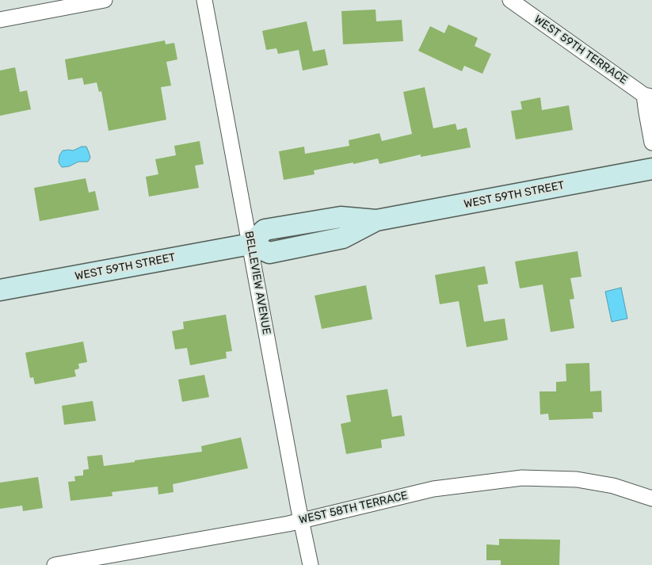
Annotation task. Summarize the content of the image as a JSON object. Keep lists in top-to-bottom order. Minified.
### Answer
{"streets":{"street":["WEST 59TH TERRACE","WEST 59TH STREET","BELLEVIEW AVENUE","WEST 58TH TERRACE"]},"crossings":[["WEST 59TH STREET","BELLEVIEW AVENUE"],["BELLEVIEW AVENUE","WEST 58TH TERRACE"]]}
